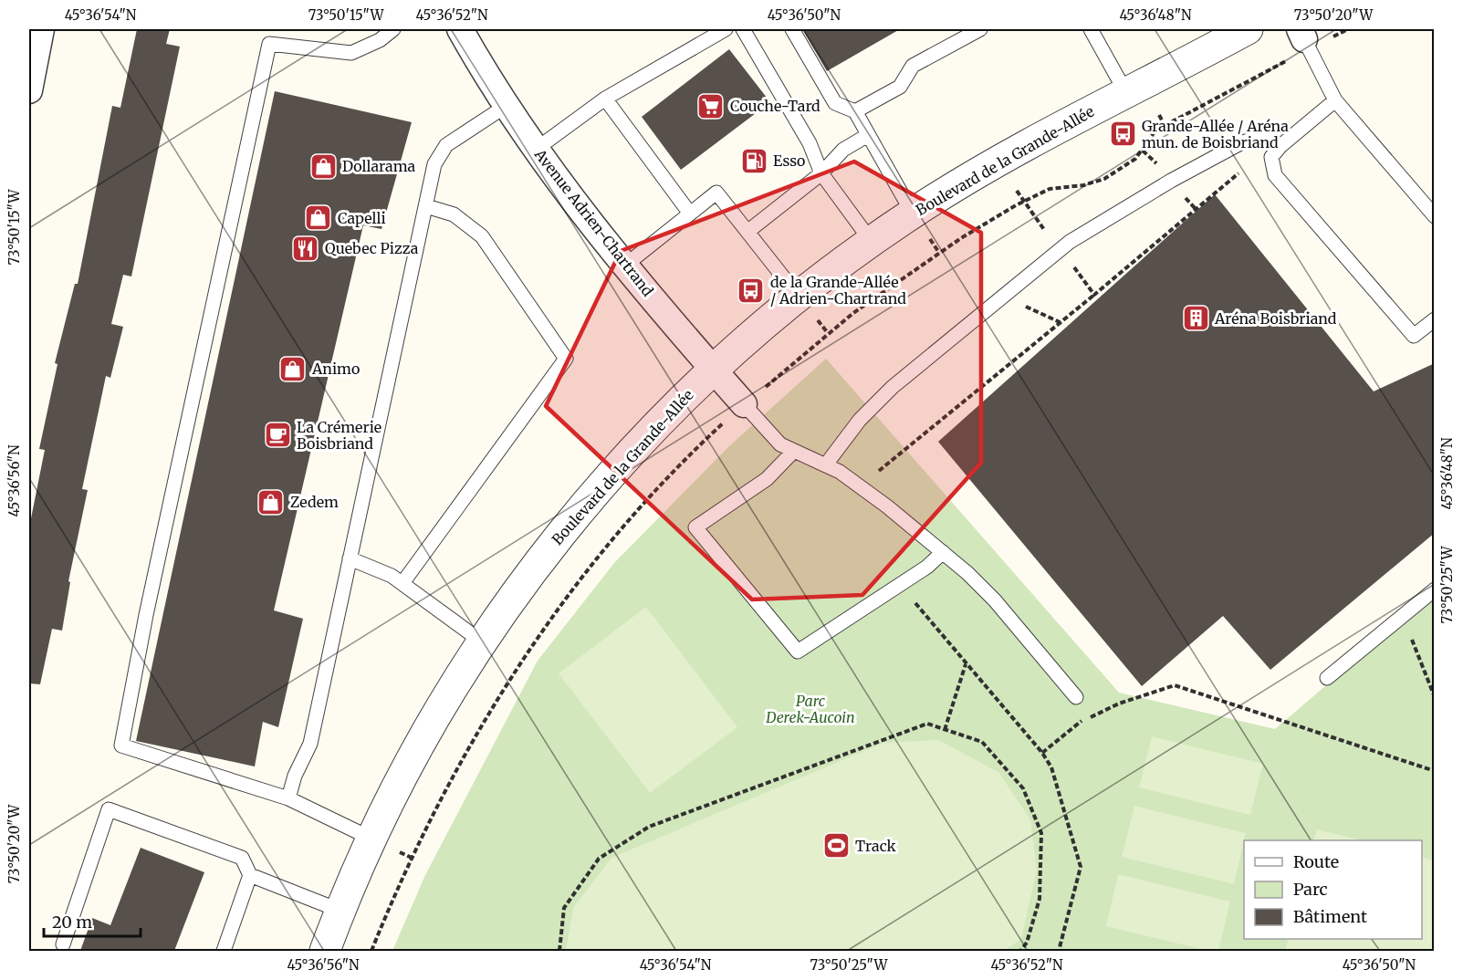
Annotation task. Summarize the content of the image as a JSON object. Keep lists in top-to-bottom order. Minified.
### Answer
{"streets":{"street":["Boulevard de la Grande-Allée","Avenue Adrien-Chartrand"]},"crossings":[["Boulevard de la Grande-Allée","Avenue Adrien-Chartrand"]],"parks":["Parc Derek-Aucoin"],"places":{"supermarket":["Couche-Tard"],"bus stop":["Grande-Allée / Aréna mun. de Boisbriand","de la Grande-Allée / Adrien-Chartrand"],"fuel station":["Esso"],"shop":["Dollarama","Capelli","Animo","Zedem"],"restaurant":["Quebec Pizza"],"building":["Aréna Boisbriand"],"cafe":["La Crémerie Boisbriand"],"sports":["Track"]},"legend":["Route","Parc","Bâtiment"],"scale_bar":"20 m","coordinates":["45°36'54\"N","73°50'15\"W","45°36'52\"N","45°36'50\"N","45°36'48\"N","73°50'20\"W","45°36'56\"N","73°50'25\"W"]}
